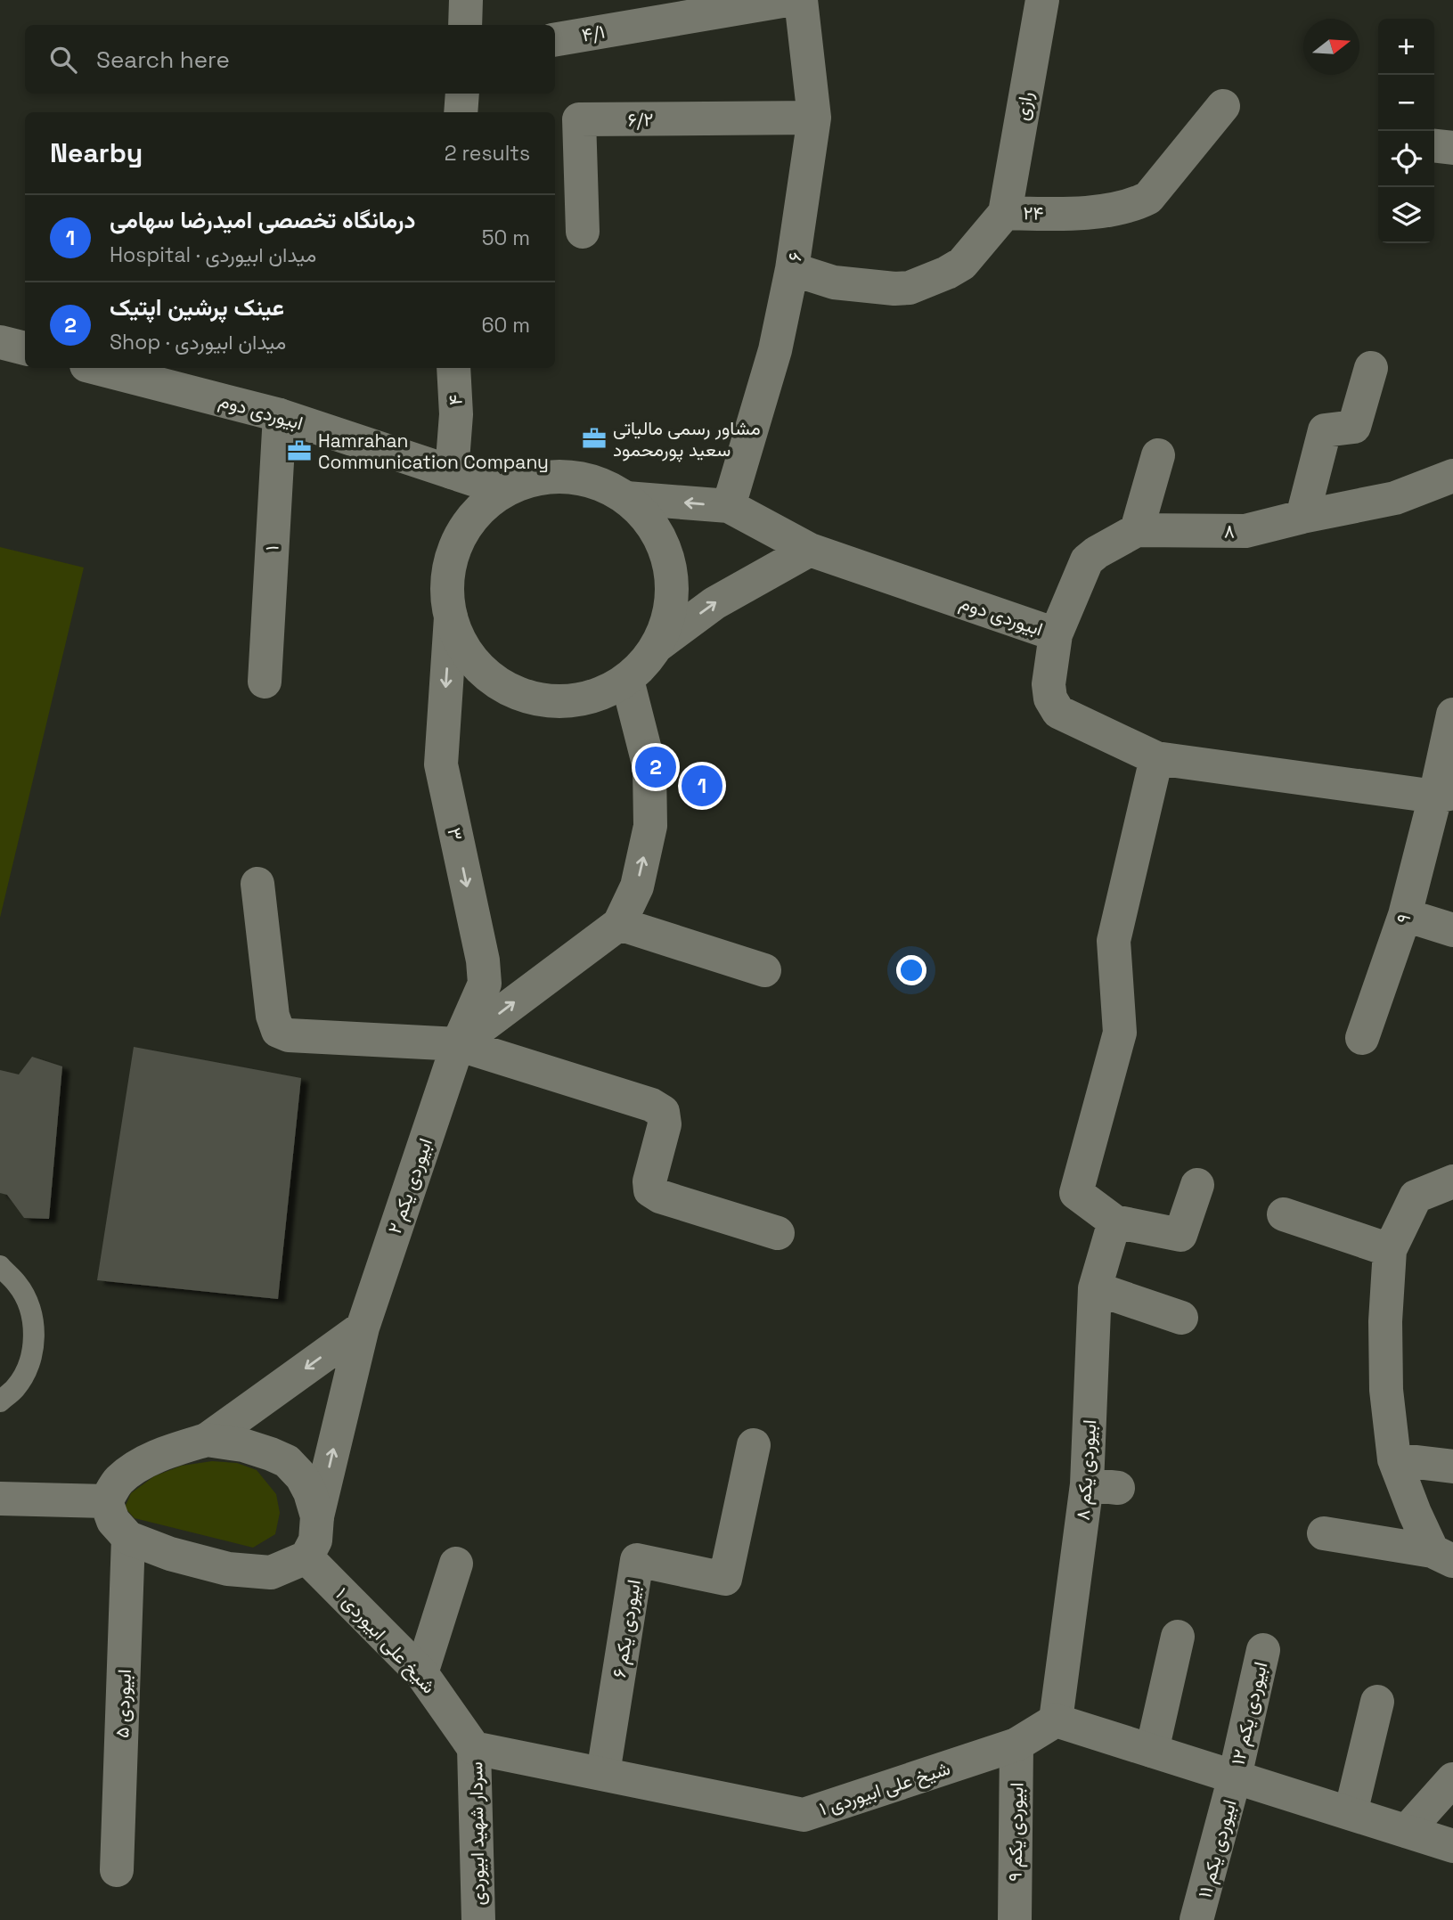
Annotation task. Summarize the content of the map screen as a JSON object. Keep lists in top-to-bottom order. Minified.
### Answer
{"streets":{"street":["۴/۱","رازی","۶/۲","۲۴","۶","۴","ابیوردی دوم","۸","۱","۳","۹","۲ ابیوردی یکم","۸ ابیوردی یکم","۶ ابیوردی یکم","شیخ علی ابیوردی ۱","۵ ابیوردی","۱۲ ابیوردی یکم","۹ ابیوردی یکم","سردار شهید ابیوردی","۱۱ ابیوردی یکم"]},"crossings":[["رازی","۲۴"],["۶/۲","۶"],["۲۴","۶"],["۶","ابیوردی دوم"],["۴","ابیوردی دوم"],["ابیوردی دوم","۱"],["ابیوردی دوم","۹"],["۳","۲ ابیوردی یکم"],["۲ ابیوردی یکم","شیخ علی ابیوردی ۱"],["۲ ابیوردی یکم","۵ ابیوردی"],["۸ ابیوردی یکم","شیخ علی ابیوردی ۱"],["۶ ابیوردی یکم","شیخ علی ابیوردی ۱"],["شیخ علی ابیوردی ۱","۵ ابیوردی"],["شیخ علی ابیوردی ۱","۹ ابیوردی یکم"],["شیخ علی ابیوردی ۱","سردار شهید ابیوردی"],["۱۲ ابیوردی یکم","۱۱ ابیوردی یکم"]],"one_way":["۲ ابیوردی یکم"],"places":{"office":["مشاور رسمی مالیاتی سعید پورمحمود","Hamrahan Communication Company"]},"north":"right","page":{"map_buttons":["+","−"],"search":"Search here","heading":["Nearby","2 results"],"list":[{"mark":"1","name":"درمانگاه تخصصی امیدرضا سهامی","note":"Hospital · میدان ابیوردی","value":"50 m"},{"mark":"2","name":"عینک پرشین اپتیک","note":"Shop · میدان ابیوردی","value":"60 m"}],"pins":["2","1"]}}
